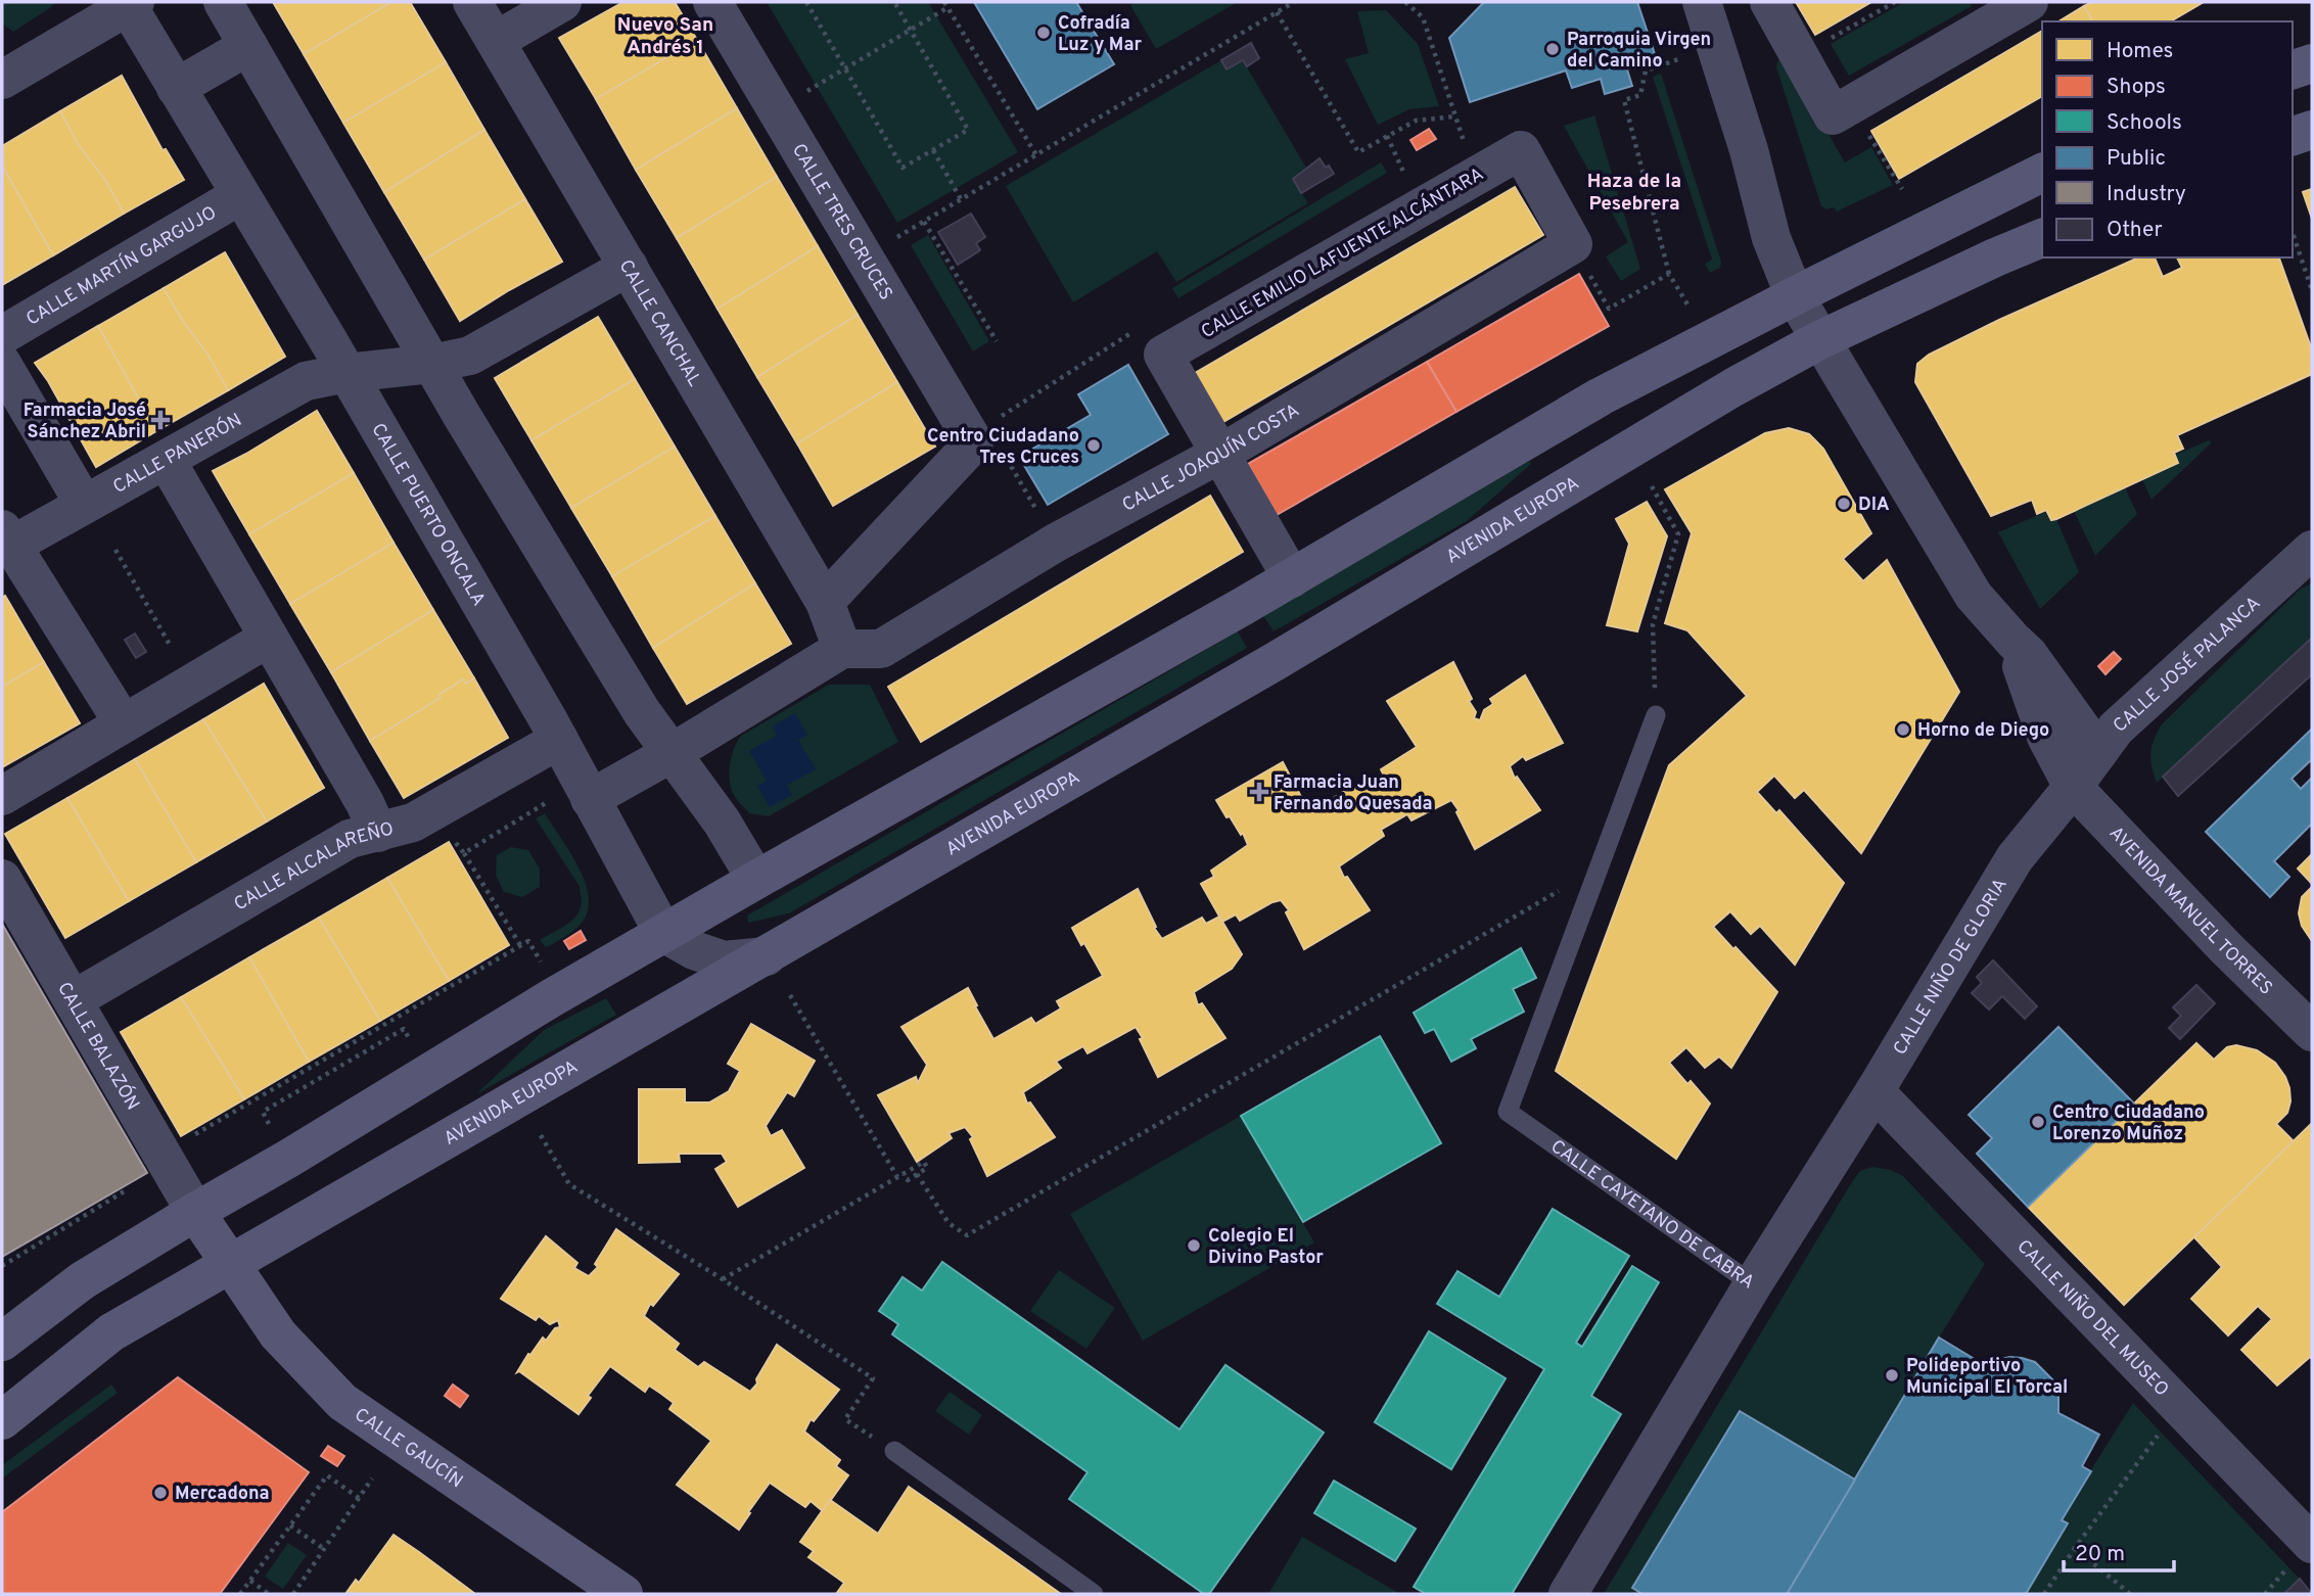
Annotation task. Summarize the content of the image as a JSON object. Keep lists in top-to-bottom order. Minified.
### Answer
{"streets":{"main road":["AVENIDA EUROPA","CALLE GAUCÍN"],"street":["CALLE TRES CRUCES","CALLE EMILIO LAFUENTE ALCÁNTARA","CALLE MARTÍN GARGUJO","CALLE CANCHAL","CALLE PANERÓN","CALLE JOAQUÍN COSTA","CALLE PUERTO ONCALA","CALLE JOSÉ PALANCA","CALLE ALCALAREÑO","AVENIDA MANUEL TORRES","CALLE NIÑO DE GLORIA","CALLE BALAZÓN","CALLE CAYETANO DE CABRA","CALLE NIÑO DEL MUSEO"]},"crossings":[["CALLE EMILIO LAFUENTE ALCÁNTARA","CALLE JOAQUÍN COSTA"],["CALLE MARTÍN GARGUJO","CALLE PUERTO ONCALA"],["CALLE CANCHAL","CALLE PANERÓN"],["CALLE CANCHAL","CALLE JOAQUÍN COSTA"],["CALLE PANERÓN","CALLE PUERTO ONCALA"],["CALLE PUERTO ONCALA","CALLE ALCALAREÑO"],["AVENIDA EUROPA","CALLE GAUCÍN"],["CALLE JOSÉ PALANCA","AVENIDA MANUEL TORRES"],["CALLE JOSÉ PALANCA","CALLE NIÑO DE GLORIA"],["CALLE ALCALAREÑO","CALLE BALAZÓN"],["AVENIDA MANUEL TORRES","CALLE NIÑO DE GLORIA"],["CALLE NIÑO DE GLORIA","CALLE CAYETANO DE CABRA"],["CALLE NIÑO DE GLORIA","CALLE NIÑO DEL MUSEO"],["CALLE BALAZÓN","CALLE GAUCÍN"]],"districts":["Nuevo San Andrés 1","Haza de la Pesebrera"],"places":{"other":["Cofradía Luz y Mar","Parroquia Virgen del Camino","Centro Ciudadano Tres Cruces","DIA","Horno de Diego","Centro Ciudadano Lorenzo Muñoz","Colegio El Divino Pastor","Polideportivo Municipal El Torcal","Mercadona"],"health":["Farmacia José Sánchez Abril","Farmacia Juan Fernando Quesada"]},"legend":["Homes","Shops","Schools","Public","Industry","Other"],"scale_bar":"20 m"}
